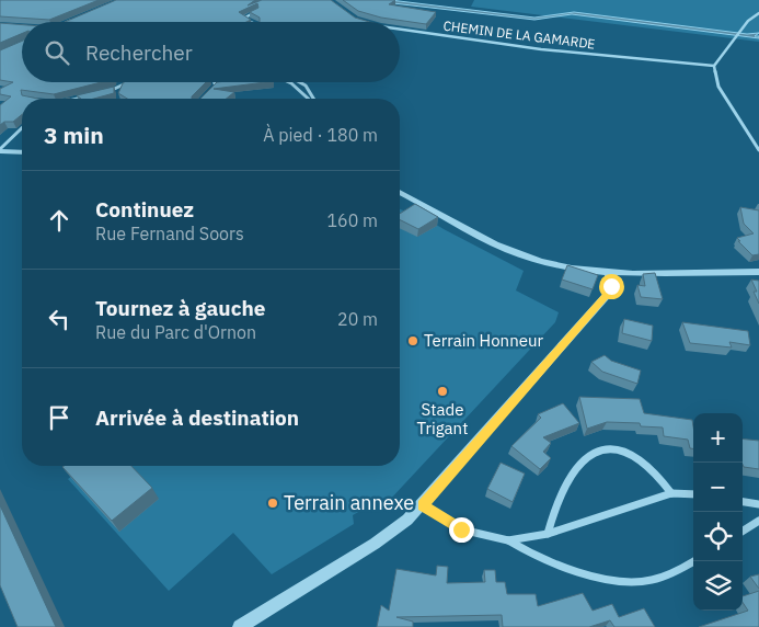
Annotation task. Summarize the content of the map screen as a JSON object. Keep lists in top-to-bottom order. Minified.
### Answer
{"streets":{"street":["CHEMIN DE LA GAMARDE"]},"places":["Terrain Honneur","Stade Trigant","Terrain annexe"],"page":{"search":"Rechercher","heading":["3 min","À pied · 180 m"],"list":[["Continuez","Rue Fernand Soors","160 m"],["Tournez à gauche","Rue du Parc d'Ornon","20 m"],"Arrivée à destination"],"map_buttons":["+","−"]}}
